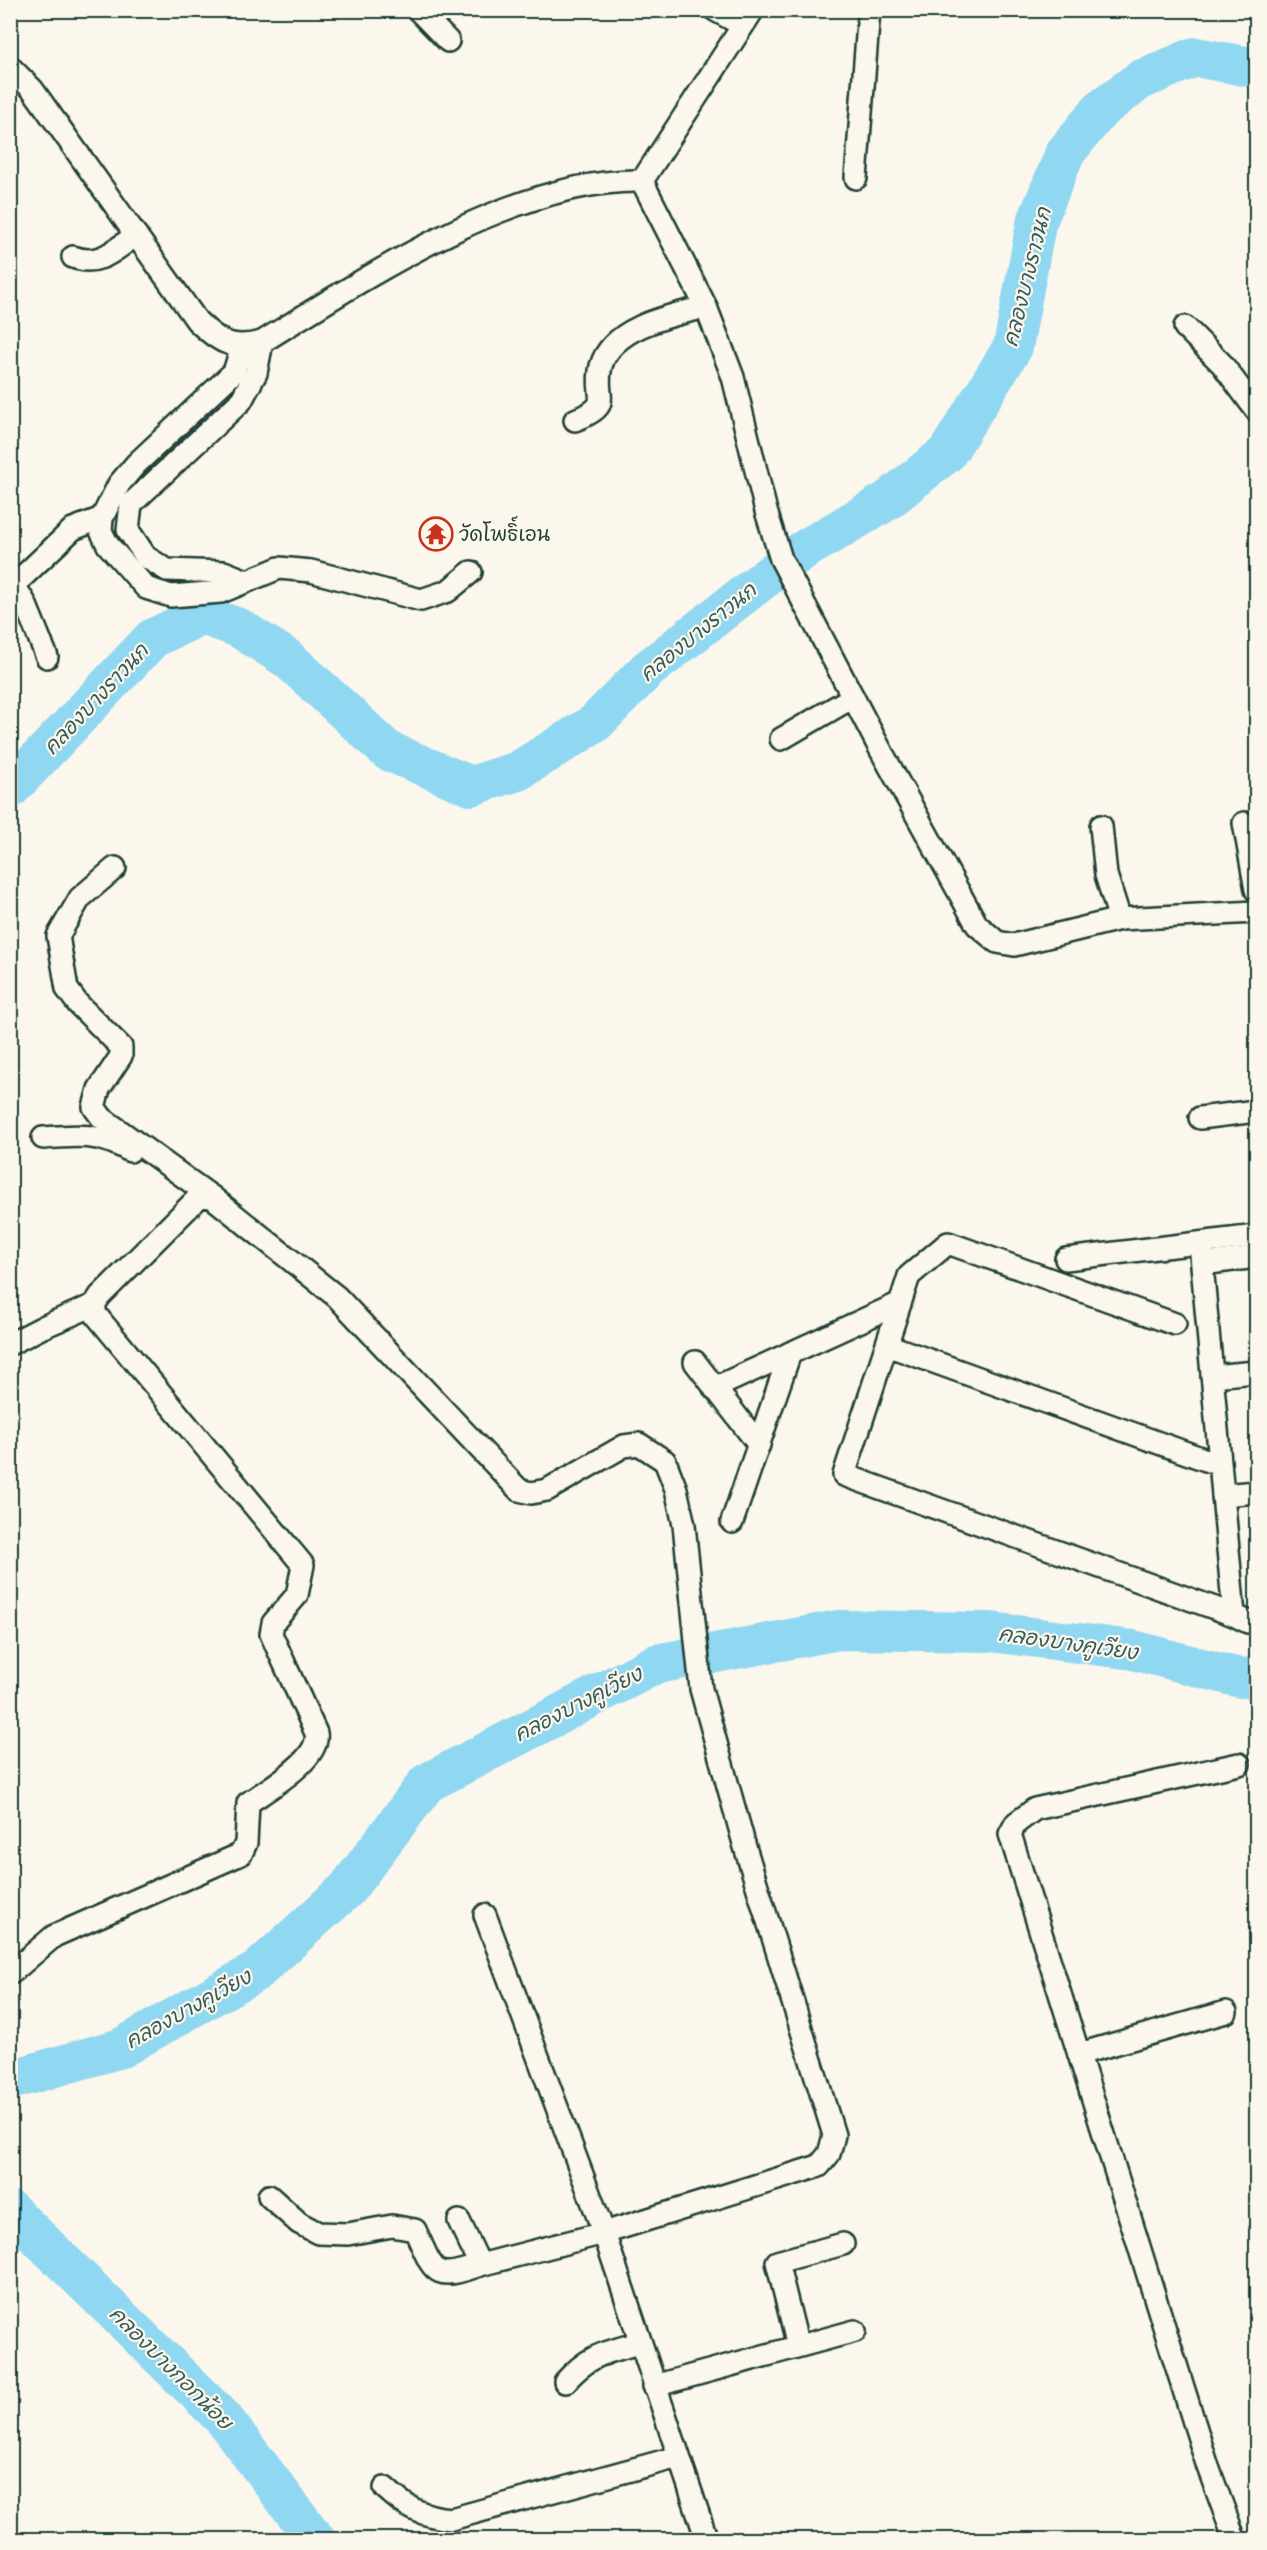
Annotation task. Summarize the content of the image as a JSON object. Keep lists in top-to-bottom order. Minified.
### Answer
{"water":["คลองบางราวนก","คลองบางคูเวียง","คลองบางกอกน้อย"],"places":{"temple":["วัดโพธิ์เอน"]}}
